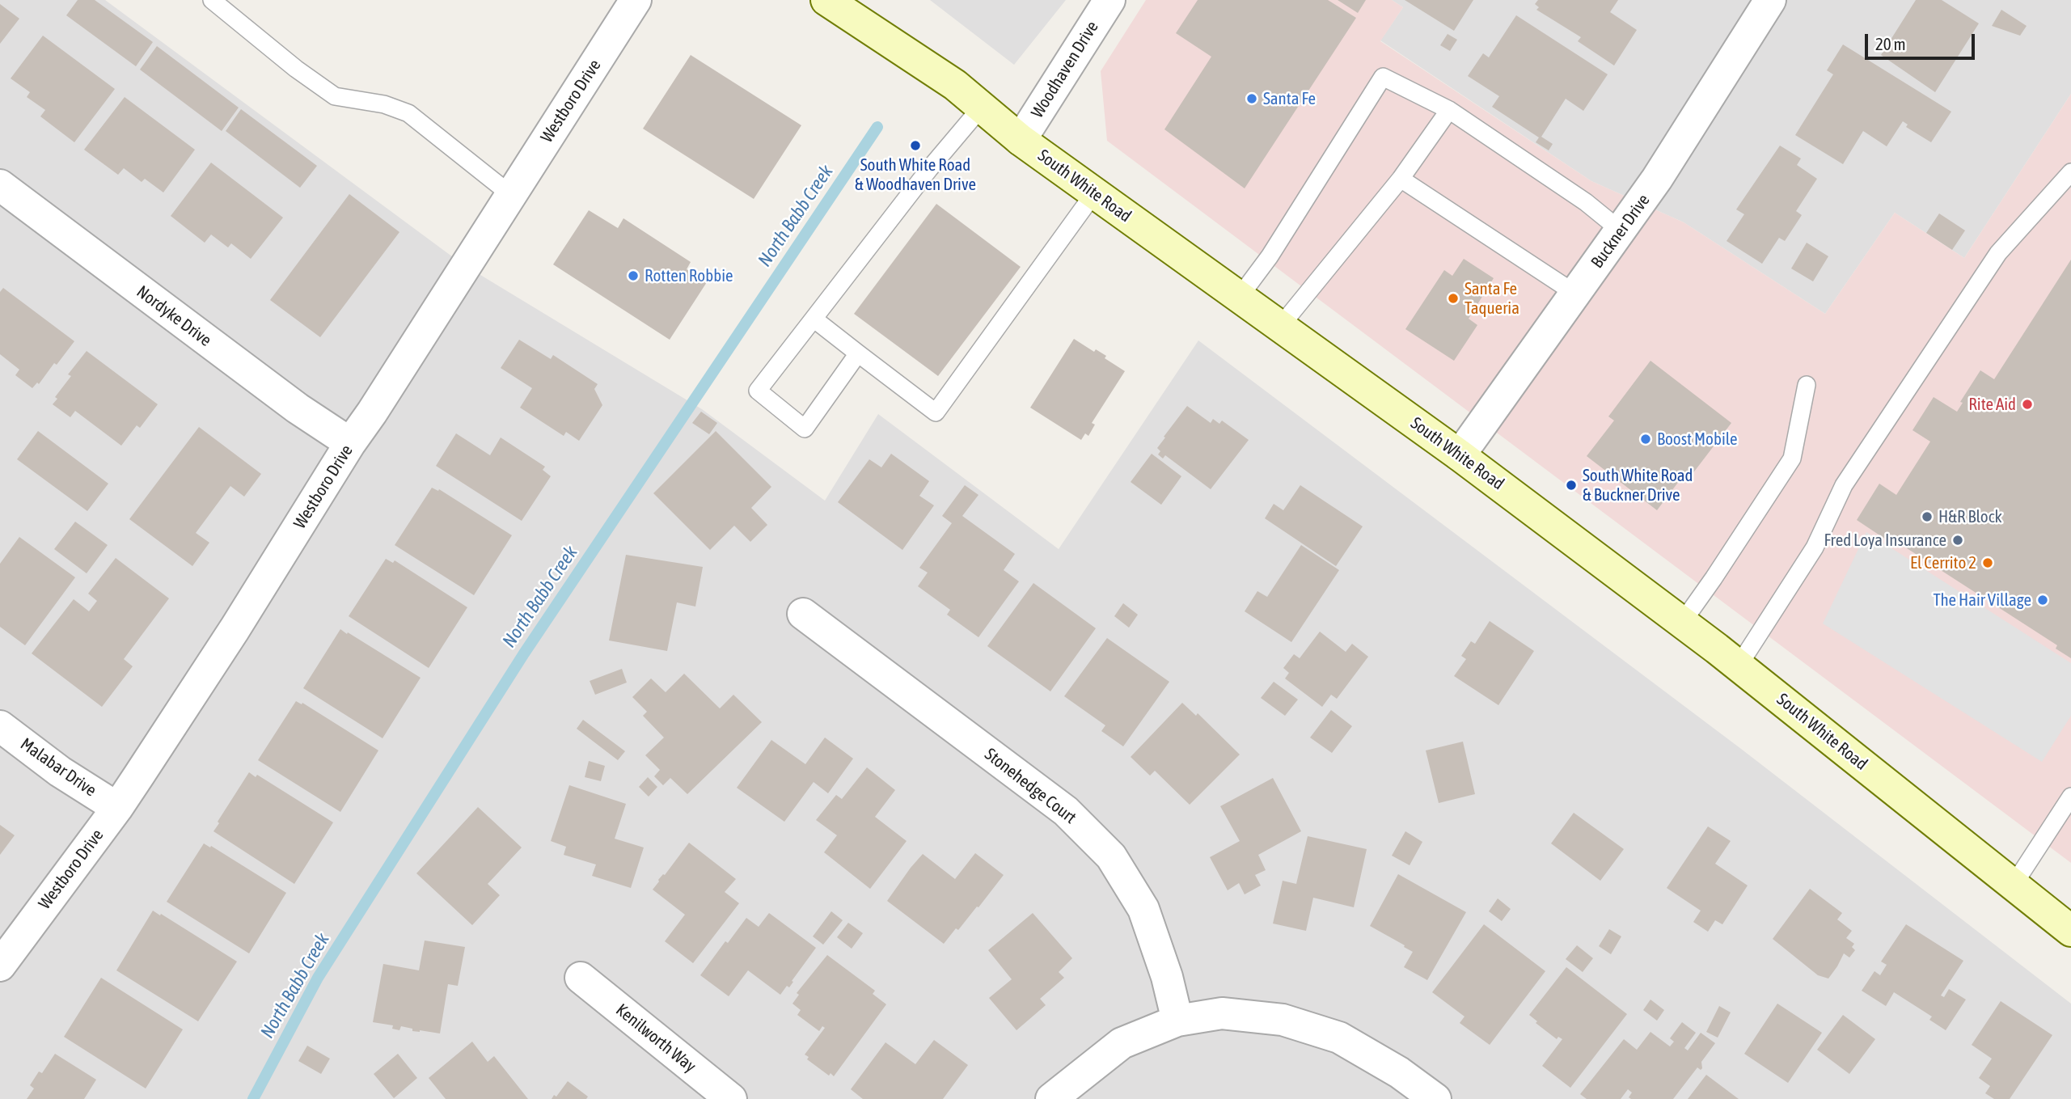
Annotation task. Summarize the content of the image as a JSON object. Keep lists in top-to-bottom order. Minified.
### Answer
{"streets":{"main road":["South White Road"],"street":["Woodhaven Drive","Westboro Drive","Buckner Drive","Nordyke Drive","Malabar Drive","Stonehedge Court","Kenilworth Way"]},"crossings":[["Woodhaven Drive","South White Road"],["Westboro Drive","Nordyke Drive"],["Westboro Drive","Malabar Drive"],["South White Road","Buckner Drive"]],"water":["North Babb Creek"],"places":["Santa Fe","South White Road & Woodhaven Drive","Rotten Robbie","Santa Fe Taqueria","Rite Aid","Boost Mobile","South White Road & Buckner Drive","H&R Block","Fred Loya Insurance","El Cerrito 2","The Hair Village"],"scale_bar":"20 m"}
